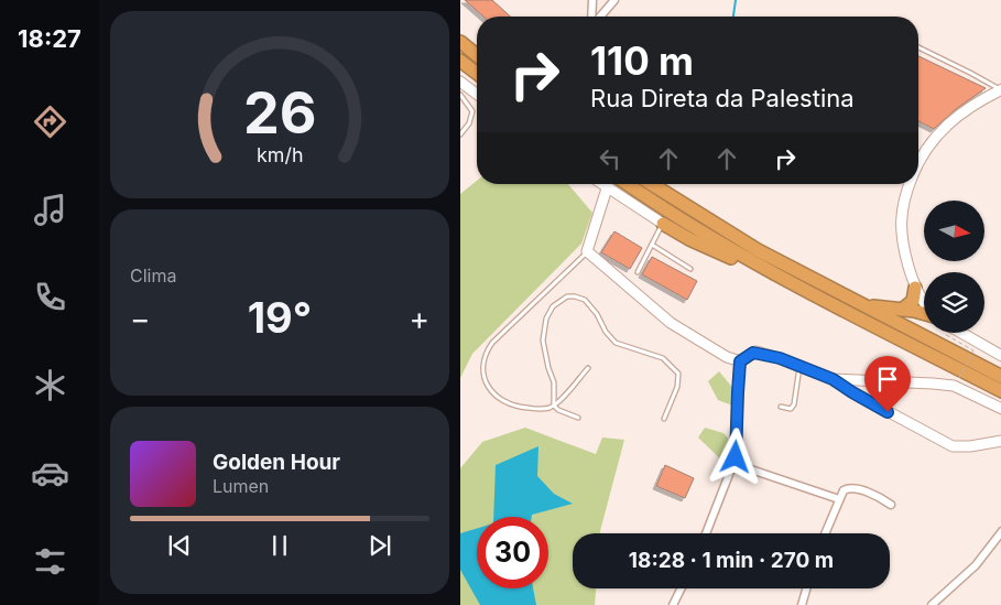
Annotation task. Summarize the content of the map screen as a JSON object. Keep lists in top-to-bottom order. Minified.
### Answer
{"north":"right","page":{"tabs":"18:27","turn":["110 m","Rua Direta da Palestina"],"tile":"Clima","heat":["−","19°","+"],"song":["Golden Hour","Lumen"],"limit":"30","trip":"18:28 · 1 min · 270 m","gauge":["26","km/h"]}}
